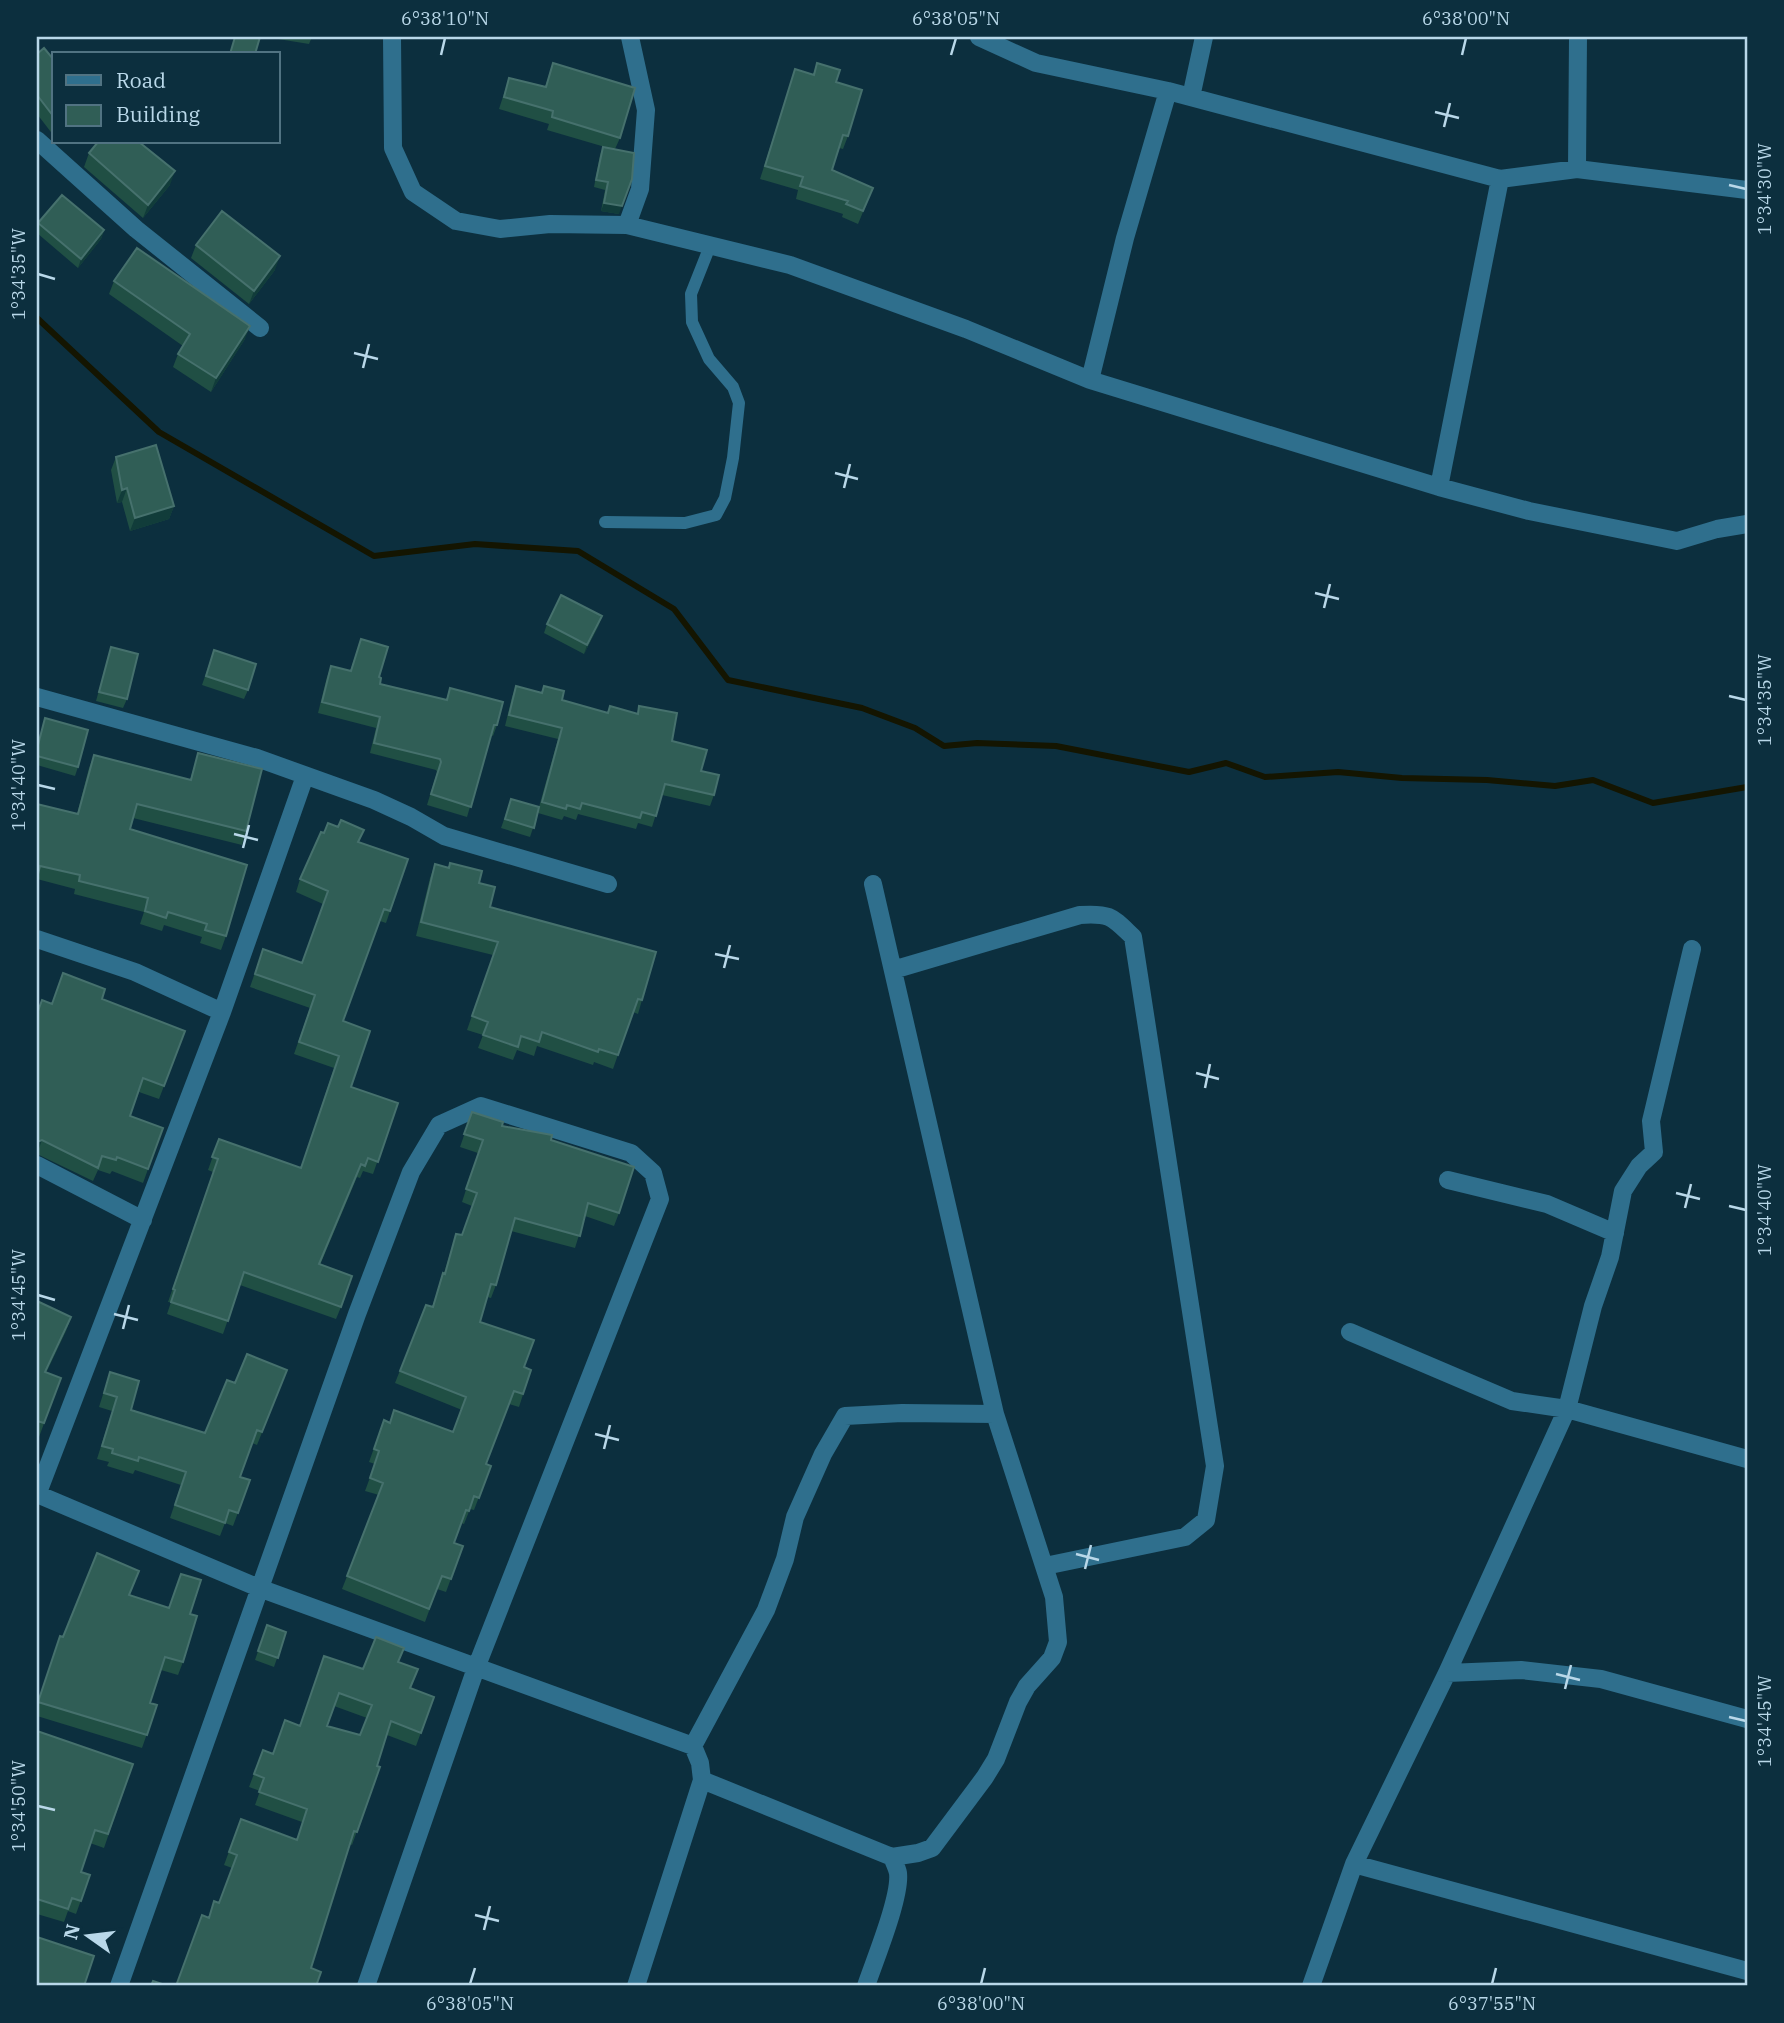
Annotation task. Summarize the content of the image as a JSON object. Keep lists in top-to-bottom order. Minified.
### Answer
{"legend":["Road","Building"],"north":"left","coordinates":["6°38'10\"N","6°38'05\"N","6°38'00\"N","1°34'30\"W","1°34'35\"W","1°34'40\"W","1°34'45\"W","1°34'50\"W","6°37'55\"N"]}
